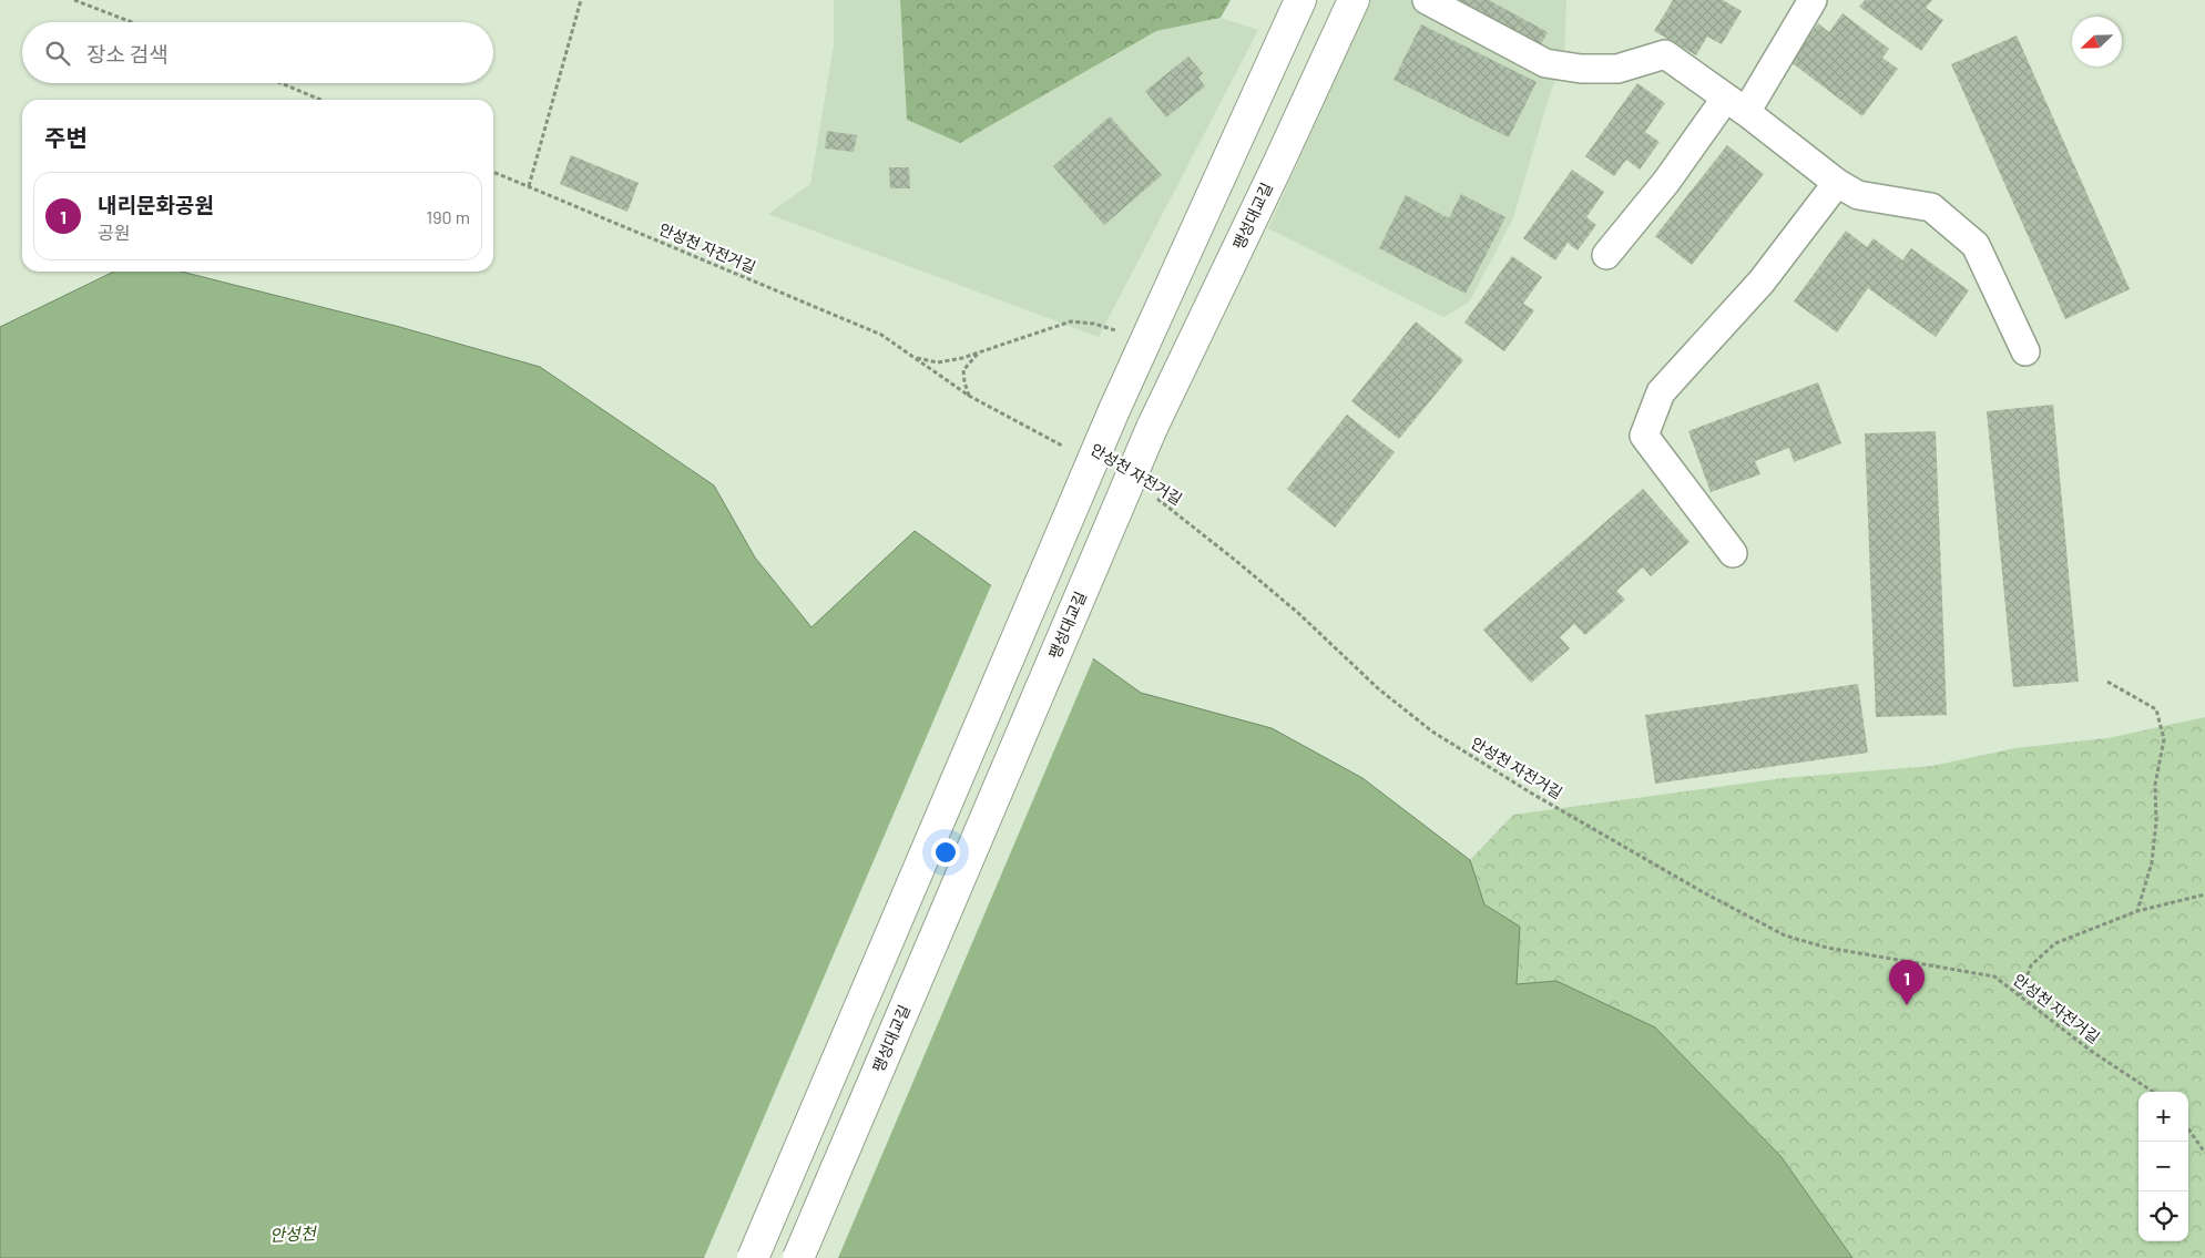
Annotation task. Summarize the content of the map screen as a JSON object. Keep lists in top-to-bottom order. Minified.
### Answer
{"streets":{"main road":["팽성대교길"],"path":["안성천 자전거길"]},"water":["안성천"],"north":"bottom left","page":{"search":"장소 검색","heading":"주변","list":[{"mark":"1","name":"내리문화공원","note":"공원","value":"190 m"}],"pins":"1","map_buttons":["+","−"]}}
